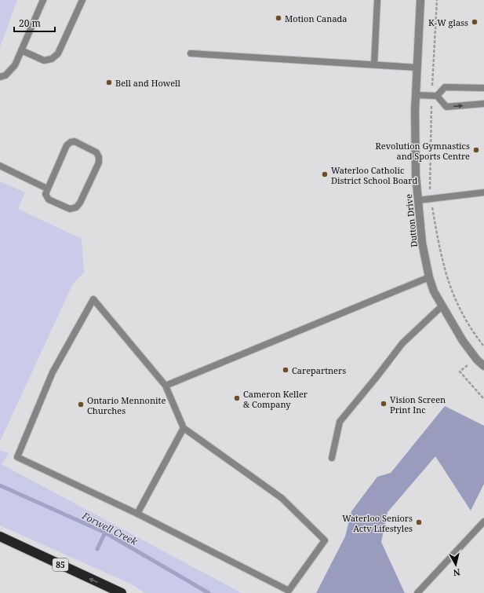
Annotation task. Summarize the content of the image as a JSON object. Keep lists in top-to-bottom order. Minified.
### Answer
{"streets":{"highway":["85"],"street":["Dutton Drive"]},"water":["Forwell Creek"],"places":["Motion Canada","K-W glass","Bell and Howell","Revolution Gymnastics and Sports Centre","Waterloo Catholic District School Board","Carepartners","Cameron Keller & Company","Vision Screen Print Inc","Ontario Mennonite Churches","Waterloo Seniors Actv Lifestyles"],"scale_bar":"20 m","north":"bottom"}
